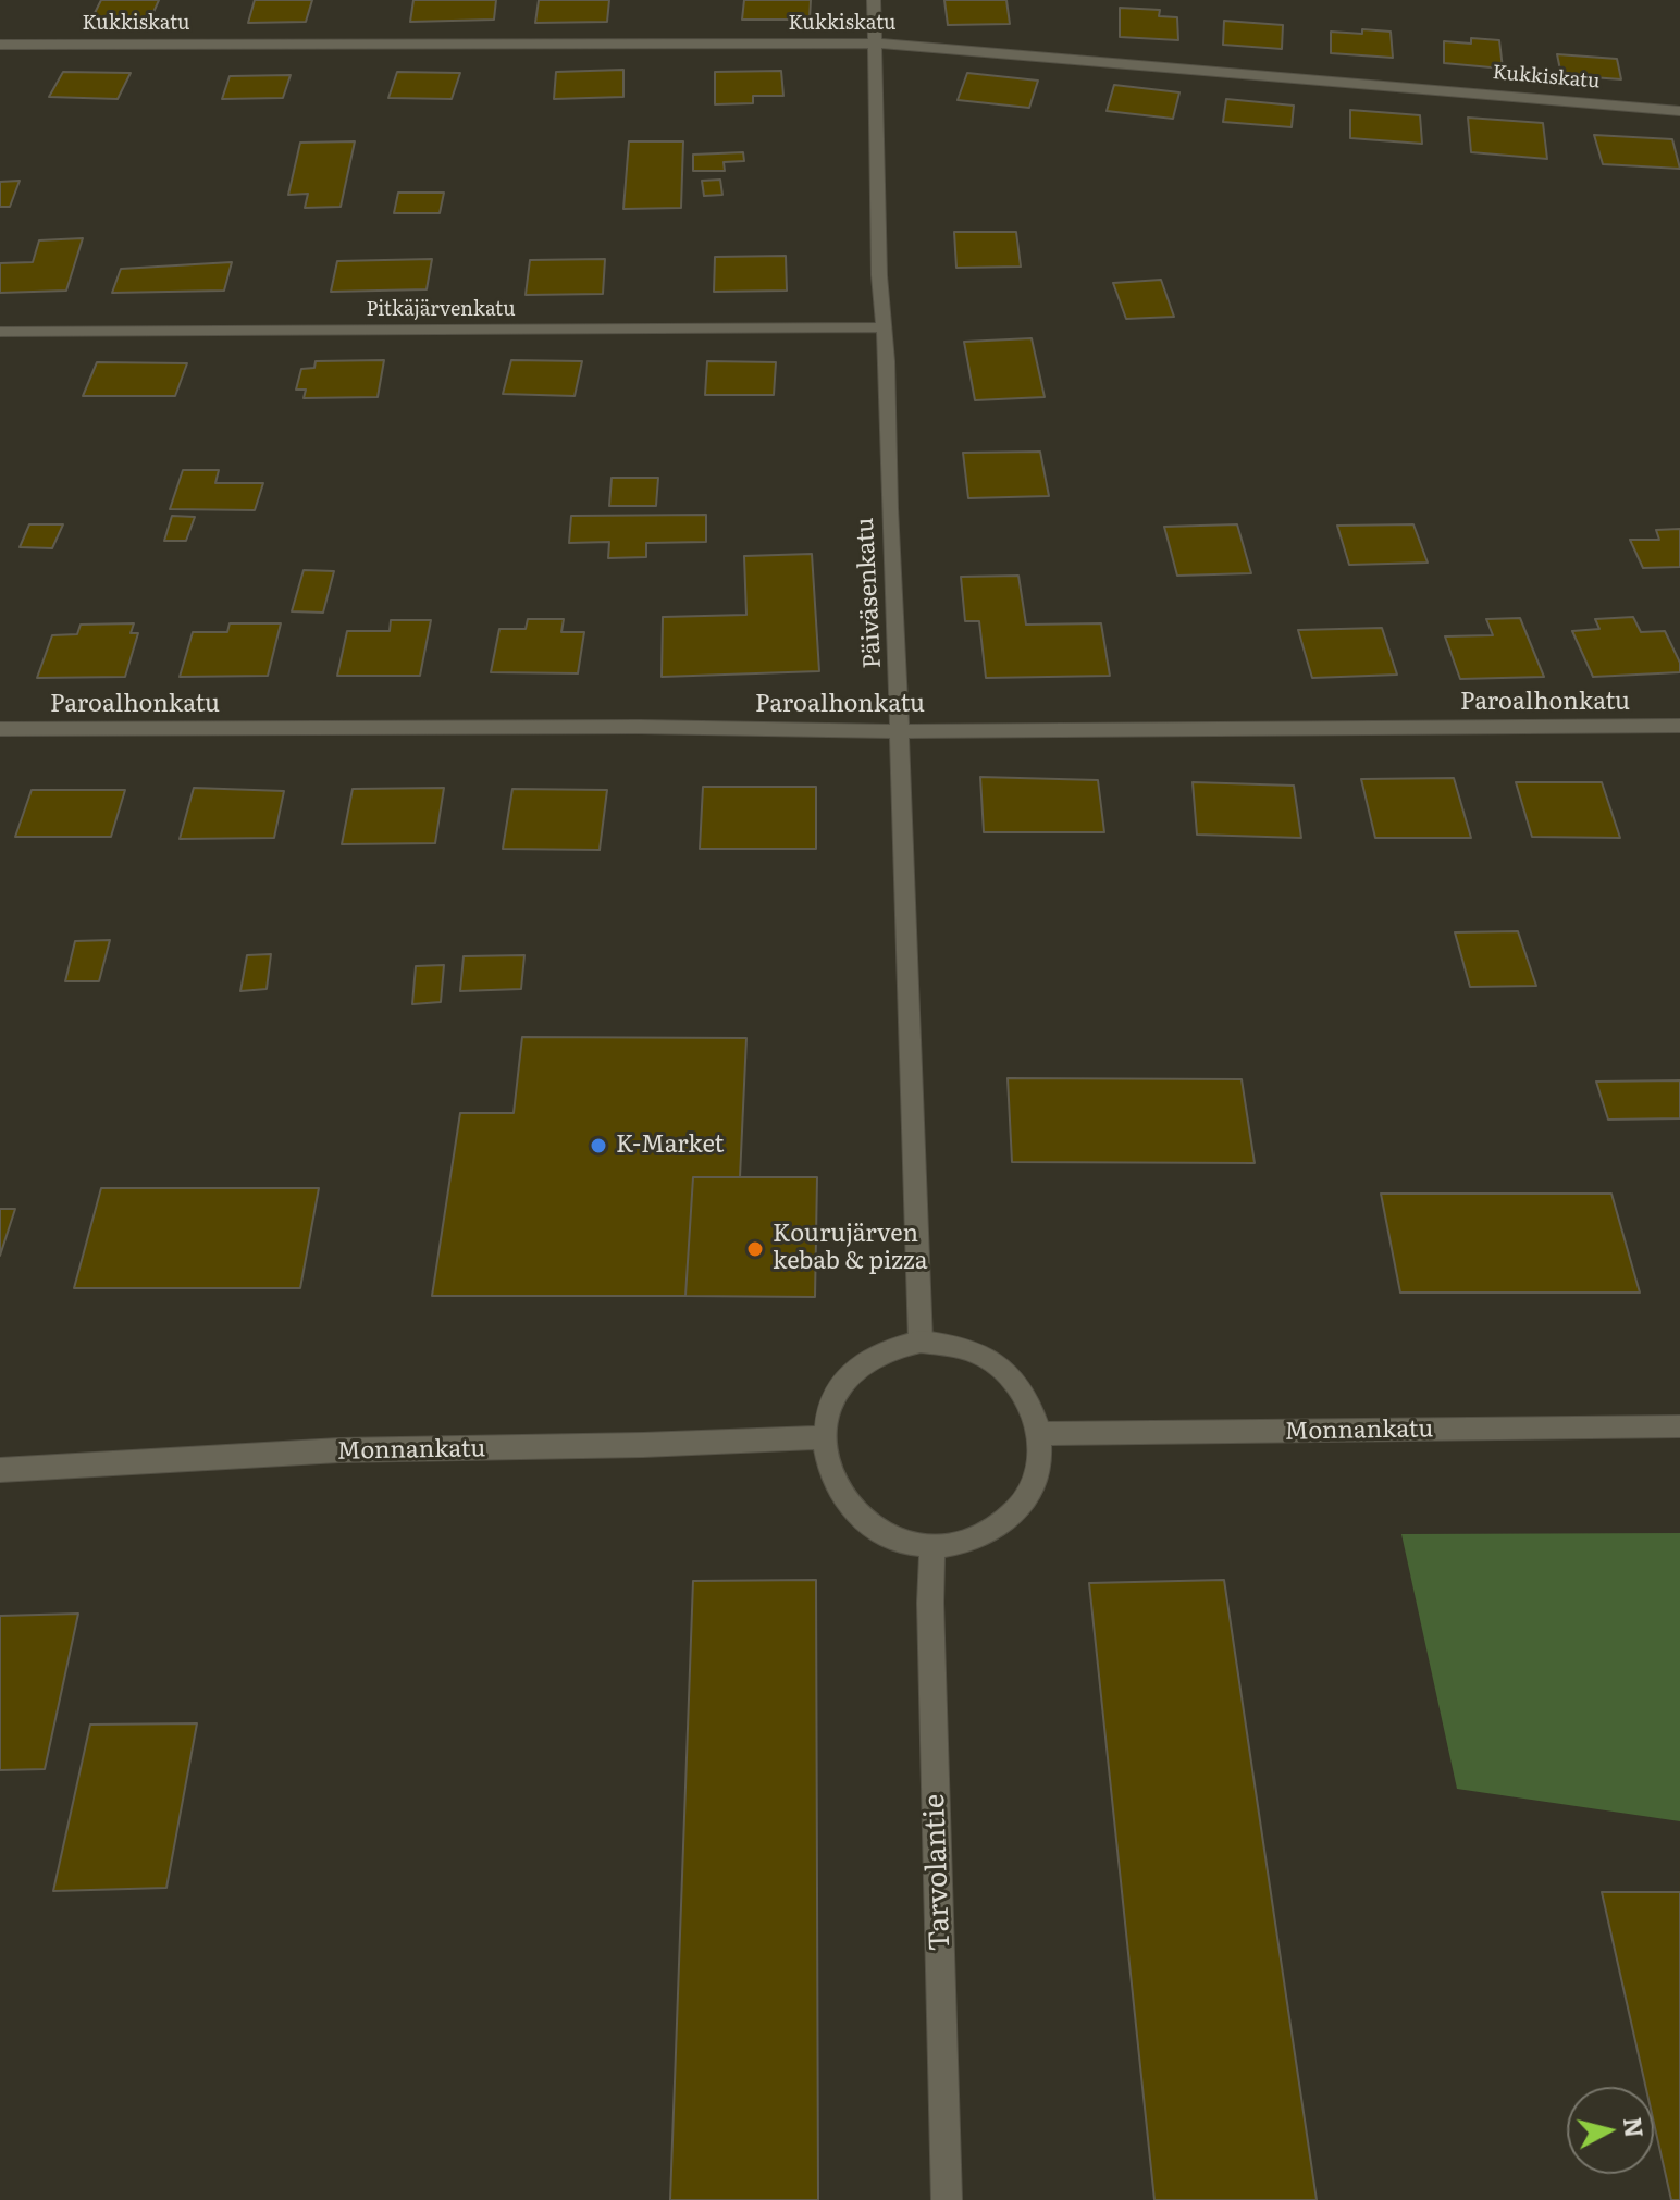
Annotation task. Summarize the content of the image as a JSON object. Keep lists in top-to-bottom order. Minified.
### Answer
{"streets":{"street":["Kukkiskatu","Pitkäjärvenkatu","Päiväsenkatu","Paroalhonkatu","Monnankatu","Tarvolantie"]},"crossings":[["Kukkiskatu","Päiväsenkatu"],["Pitkäjärvenkatu","Päiväsenkatu"],["Päiväsenkatu","Paroalhonkatu"],["Päiväsenkatu","Monnankatu"],["Päiväsenkatu","Tarvolantie"],["Monnankatu","Tarvolantie"]],"places":["K-Market","Kourujärven kebab & pizza"],"north":"right"}
